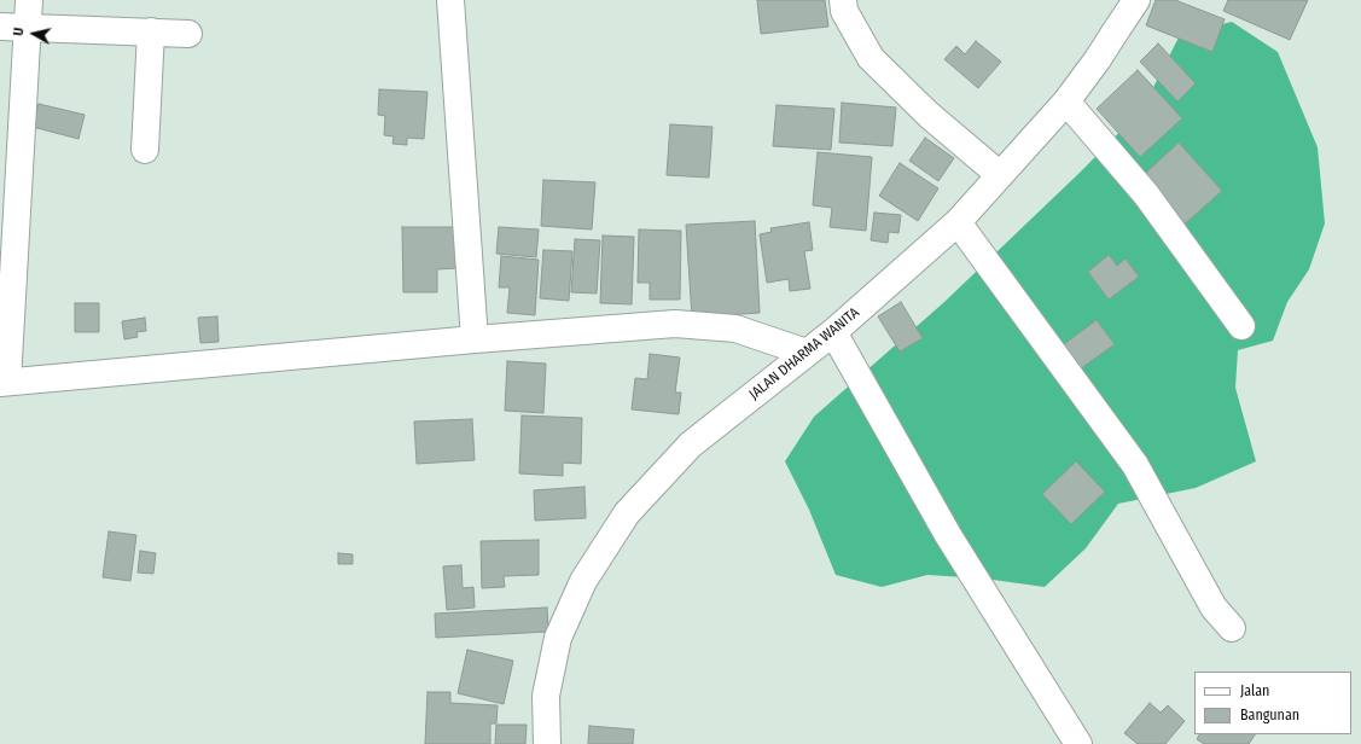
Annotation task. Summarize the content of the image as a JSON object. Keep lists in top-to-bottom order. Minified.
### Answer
{"streets":{"street":["JALAN DHARMA WANITA"]},"legend":["Jalan","Bangunan"],"north":"left"}
